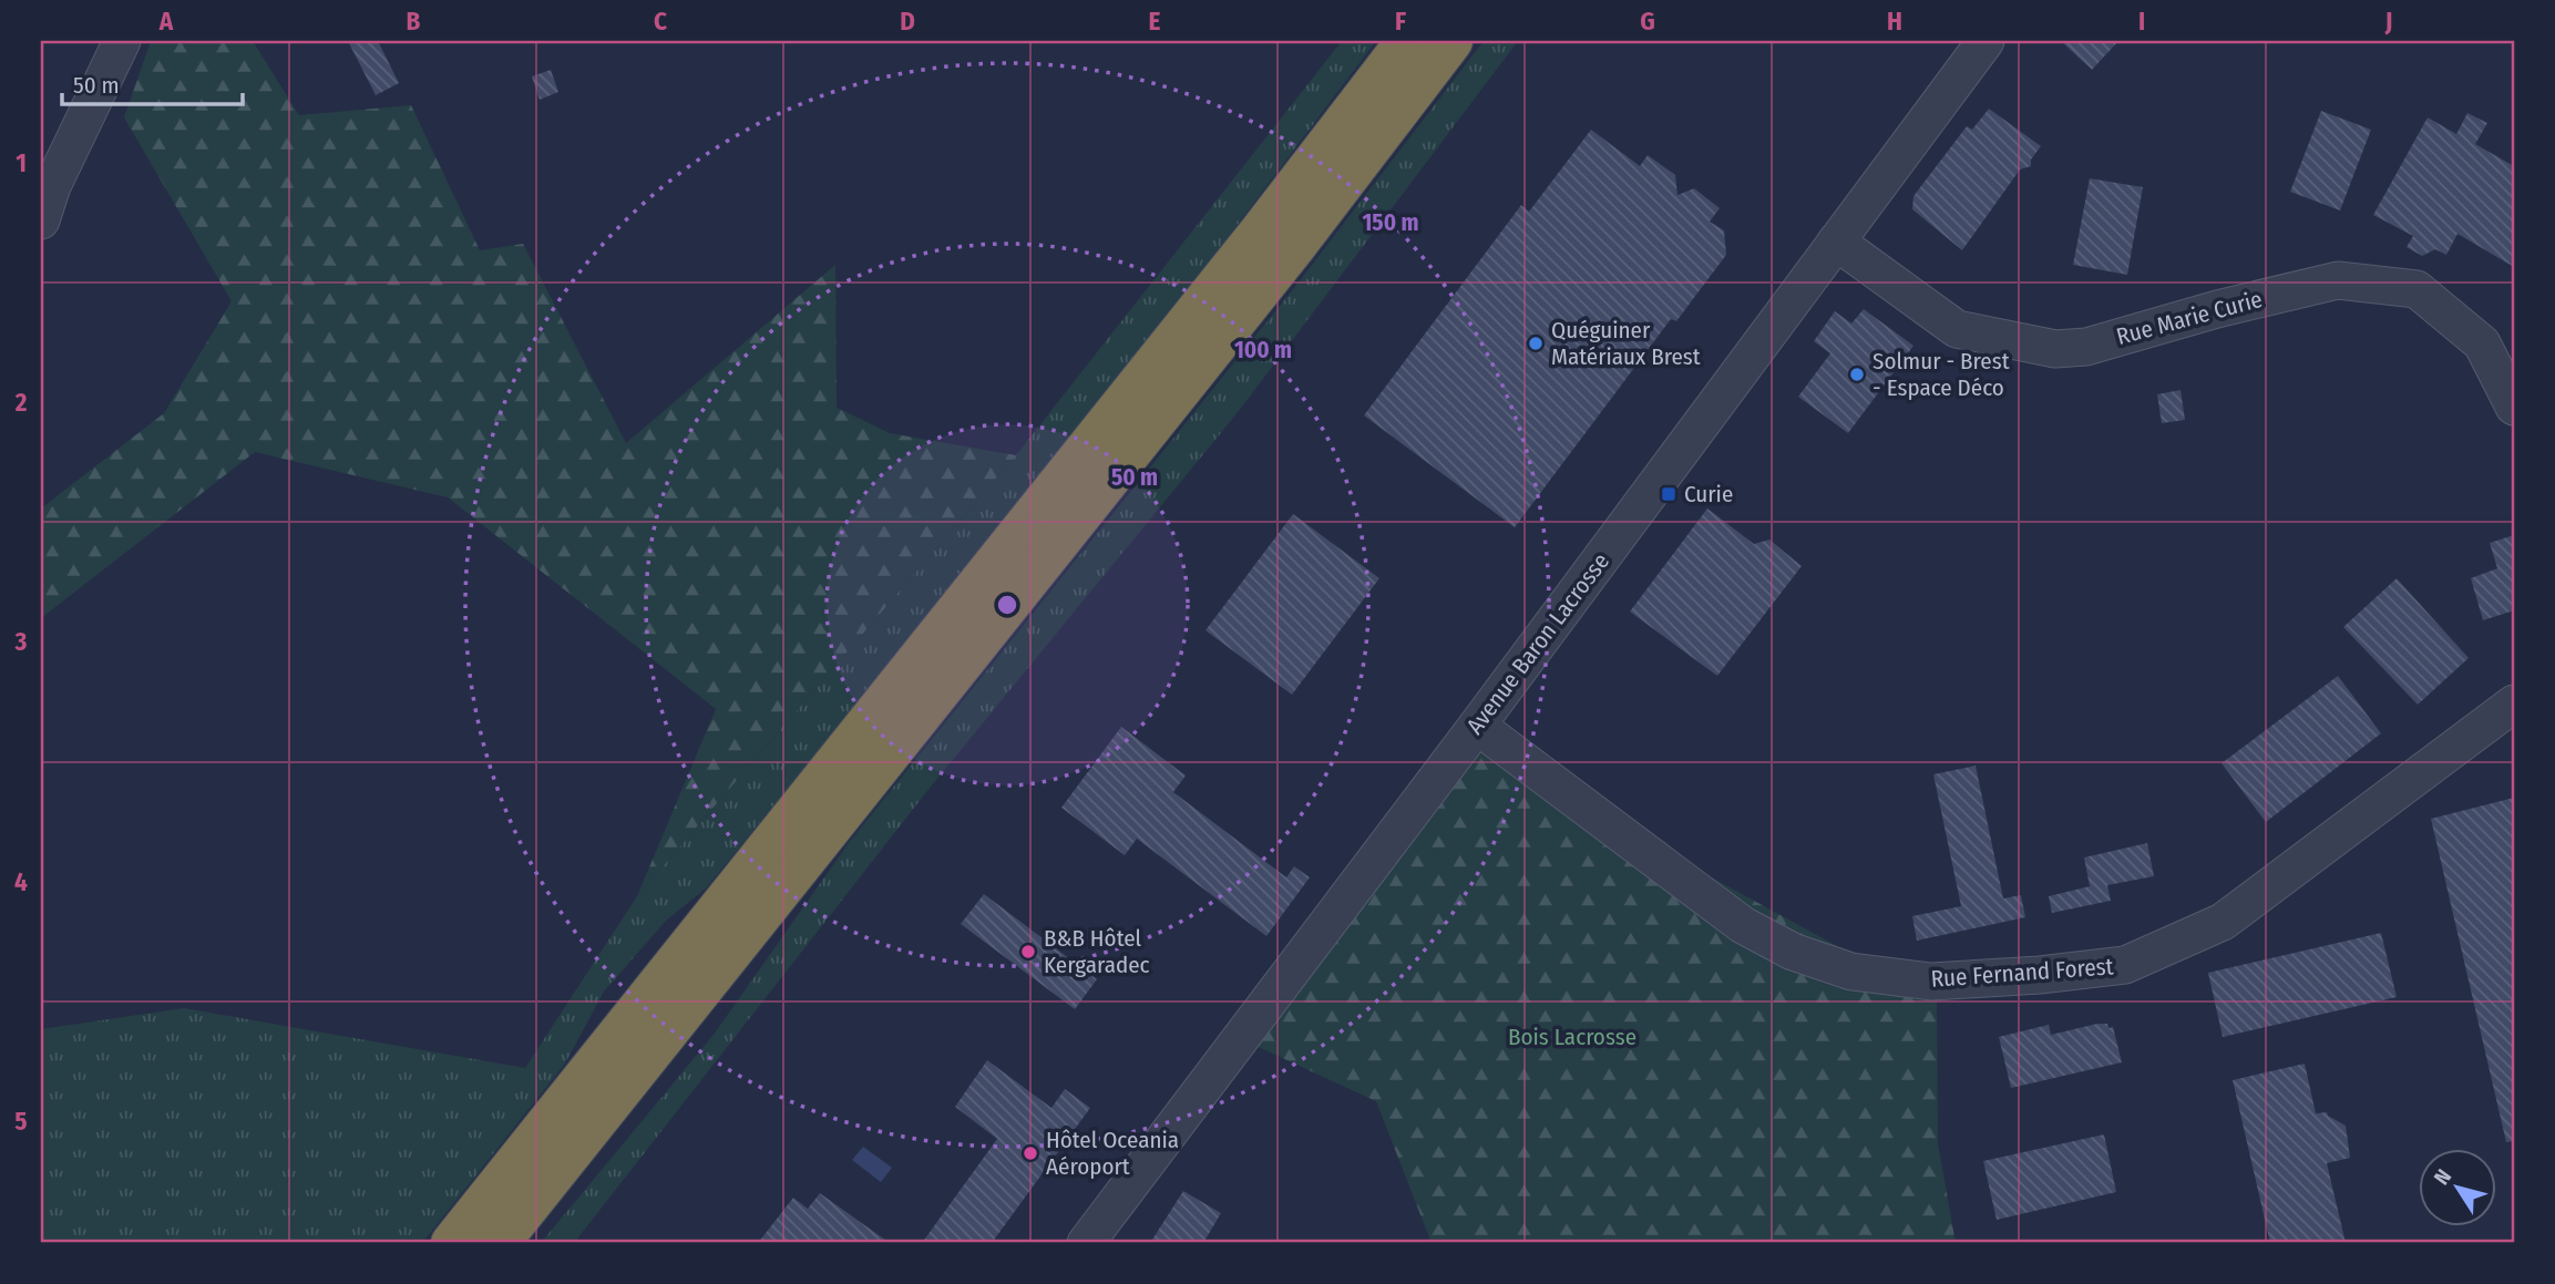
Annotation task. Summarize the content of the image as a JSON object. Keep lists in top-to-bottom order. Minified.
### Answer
{"streets":{"street":["Rue Marie Curie","Avenue Baron Lacrosse","Rue Fernand Forest"]},"crossings":[["Rue Marie Curie","Avenue Baron Lacrosse"],["Avenue Baron Lacrosse","Rue Fernand Forest"]],"parks":["Bois Lacrosse"],"places":{"other":["Quéguiner Matériaux Brest","Solmur - Brest - Espace Déco","B&B Hôtel Kergaradec","Hôtel Oceania Aéroport"],"transit":["Curie"]},"scale_bar":"50 m","north":"top left","grid":{"columns":["A","B","C","D","E","F","G","H","I","J"],"rows":["1","2","3","4","5"]},"rings":["150 m","100 m","50 m"]}
